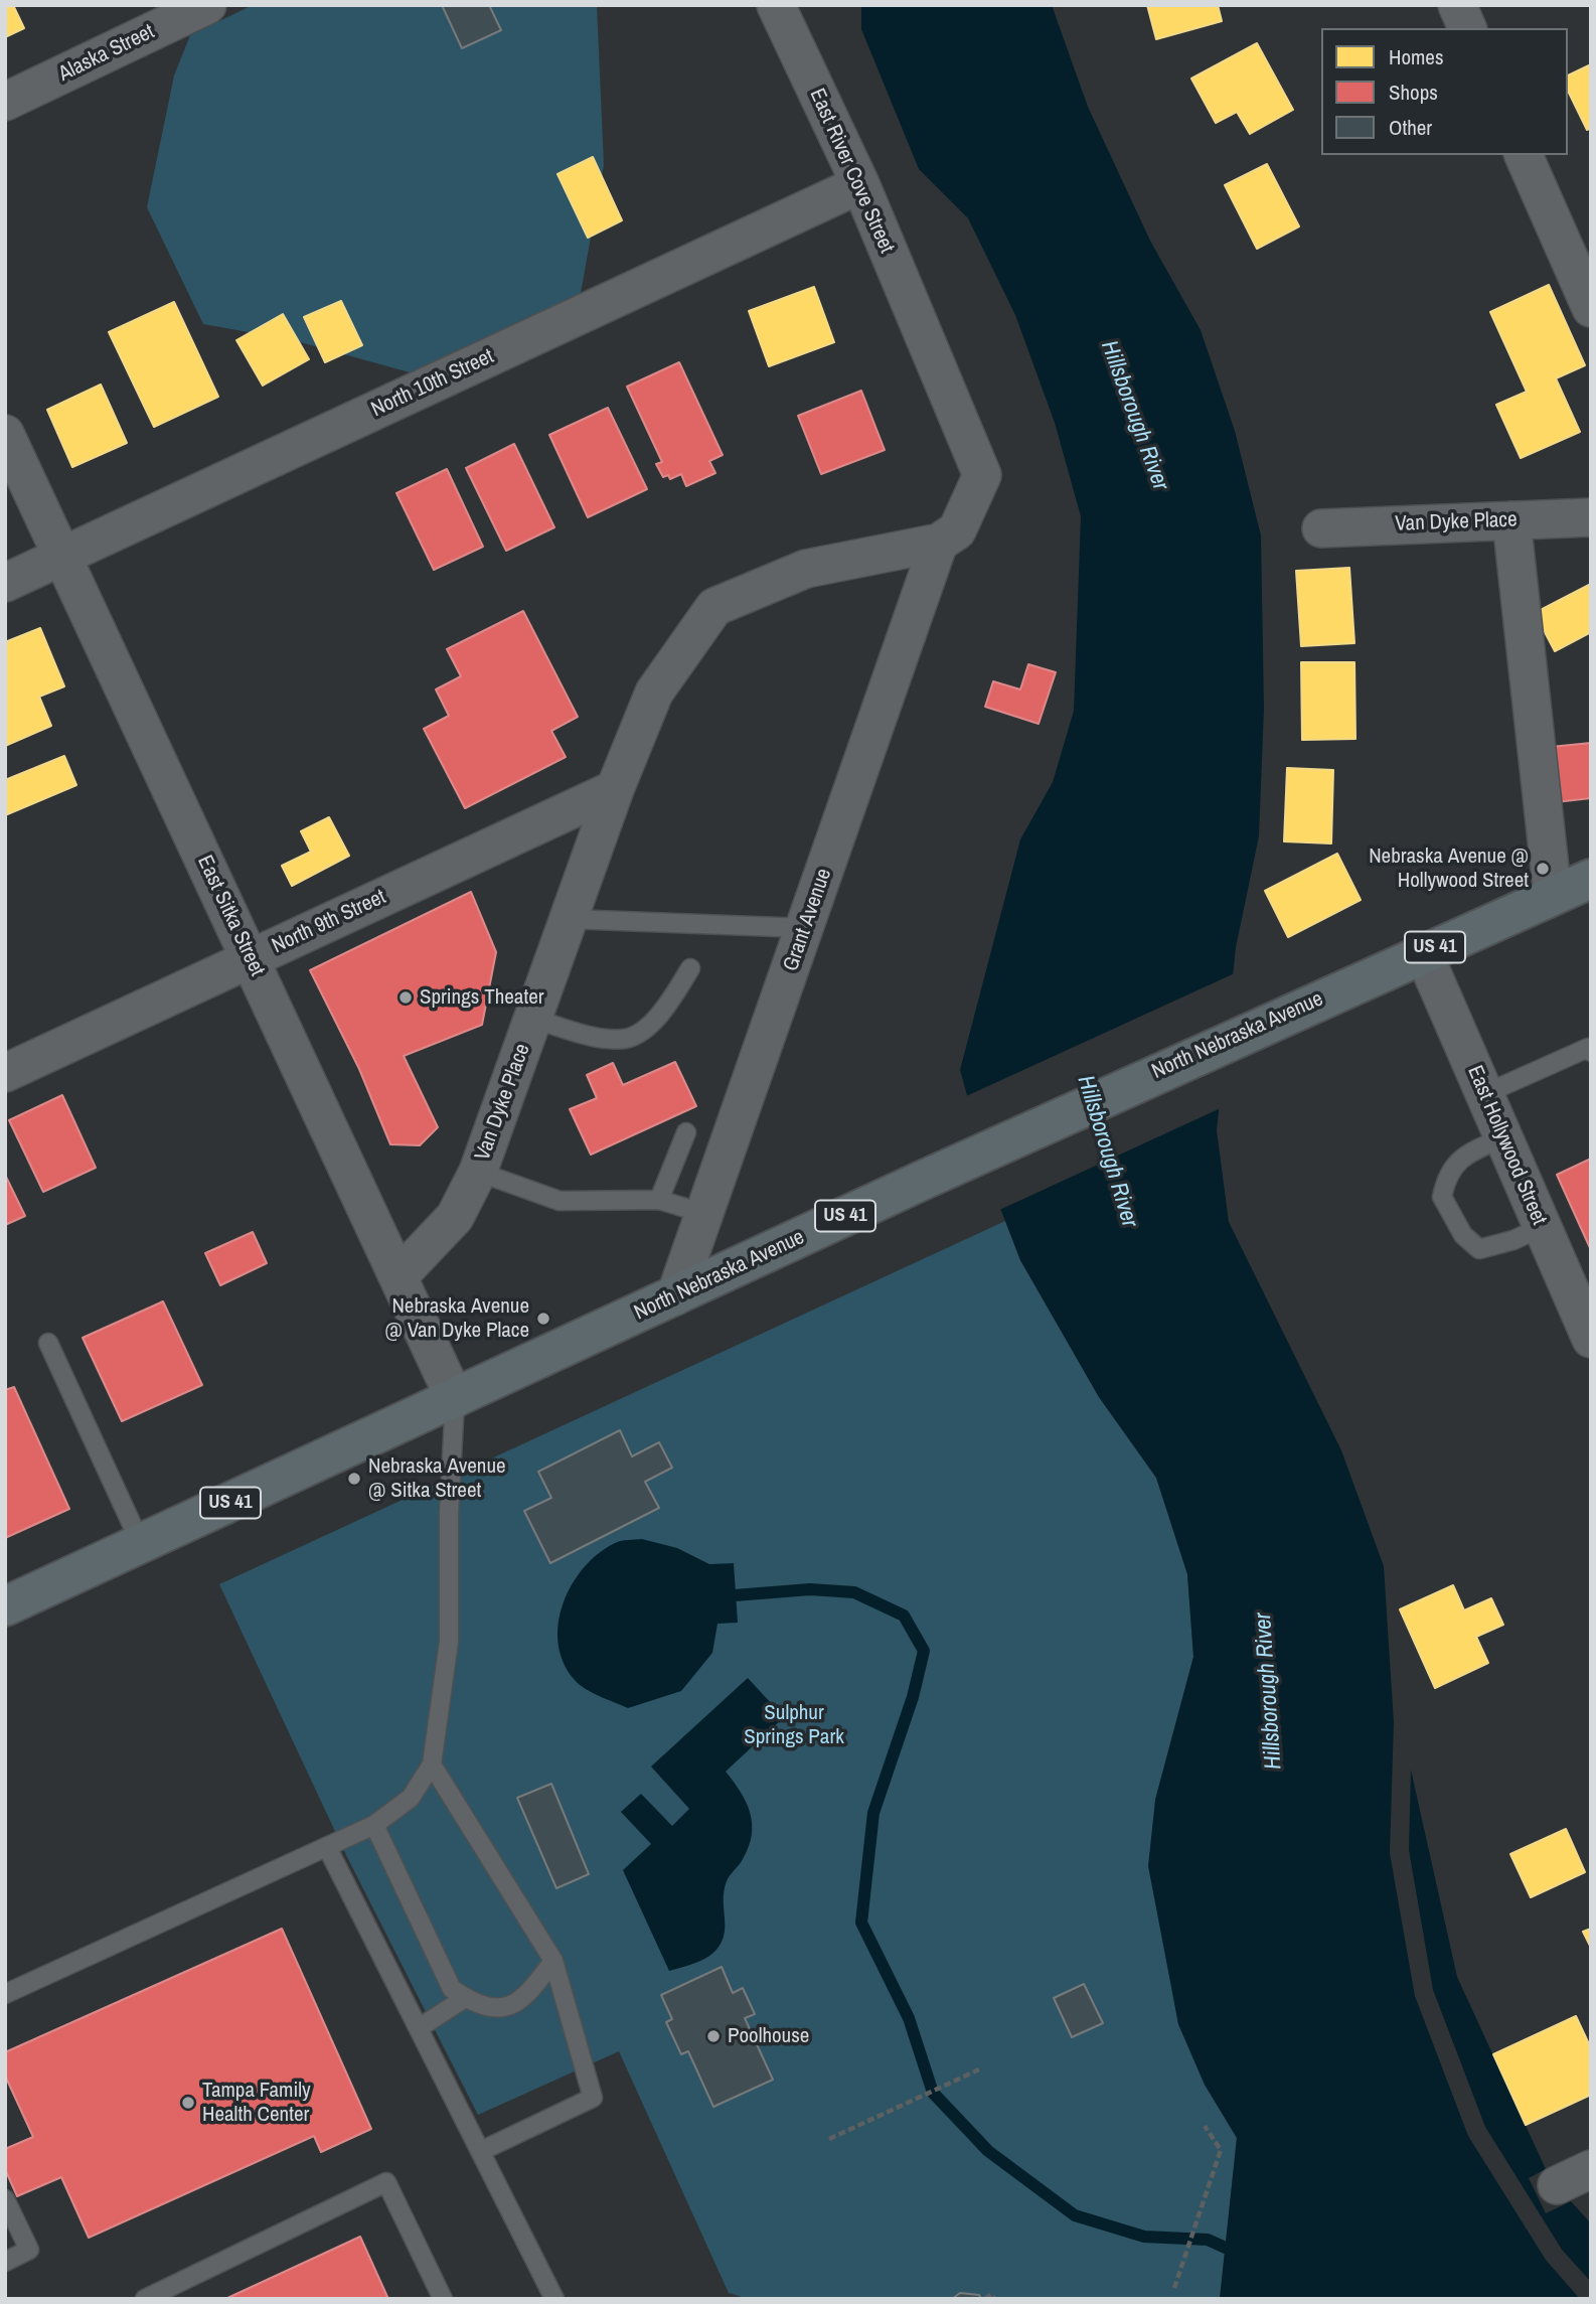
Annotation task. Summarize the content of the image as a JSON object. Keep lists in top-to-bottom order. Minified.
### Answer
{"streets":{"main road":["US 41","North Nebraska Avenue"],"street":["Alaska Street","East River Cove Street","North 10th Street","Van Dyke Place","East Sitka Street","Grant Avenue","North 9th Street","East Hollywood Street"]},"crossings":[["East River Cove Street","North 10th Street"],["East River Cove Street","Van Dyke Place"],["East River Cove Street","Grant Avenue"],["North 10th Street","East Sitka Street"],["Van Dyke Place","East Sitka Street"],["Van Dyke Place","Grant Avenue"],["Van Dyke Place","North 9th Street"],["East Sitka Street","North 9th Street"],["East Sitka Street","North Nebraska Avenue"],["Grant Avenue","North Nebraska Avenue"],["North Nebraska Avenue","East Hollywood Street"]],"water":["Hillsborough River"],"parks":["Sulphur Springs Park"],"places":["Nebraska Avenue @ Hollywood Street","Springs Theater","Nebraska Avenue @ Van Dyke Place","Nebraska Avenue @ Sitka Street","Poolhouse","Tampa Family Health Center"],"legend":["Homes","Shops","Other"]}
